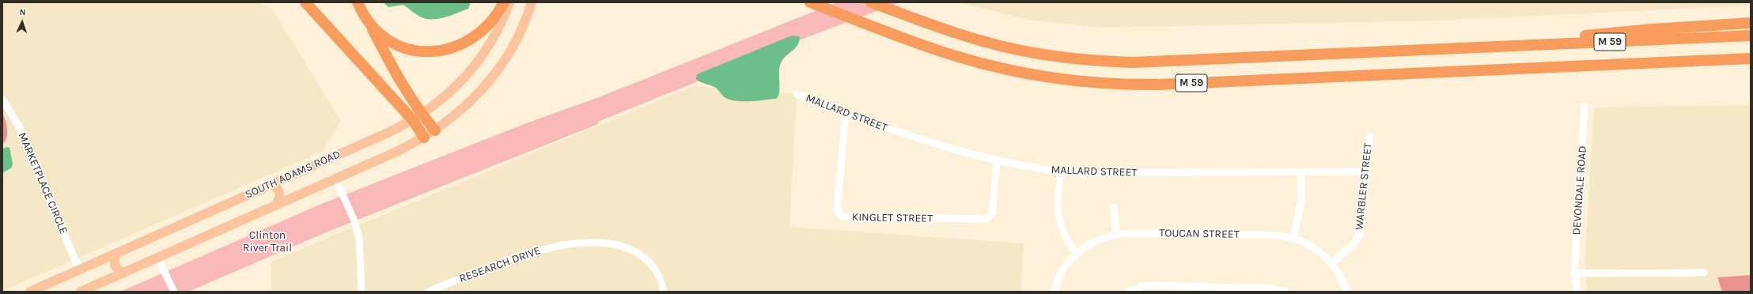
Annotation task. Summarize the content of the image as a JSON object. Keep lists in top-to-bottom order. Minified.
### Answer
{"streets":{"highway":["M 59"],"main road":["SOUTH ADAMS ROAD"],"street":["MALLARD STREET","MARKETPLACE CIRCLE","WARBLER STREET","DEVONDALE ROAD","KINGLET STREET","TOUCAN STREET","RESEARCH DRIVE"]},"crossings":[["MALLARD STREET","WARBLER STREET"],["MALLARD STREET","KINGLET STREET"],["SOUTH ADAMS ROAD","MARKETPLACE CIRCLE"],["WARBLER STREET","TOUCAN STREET"]],"parks":["Clinton River Trail"],"north":"top"}
